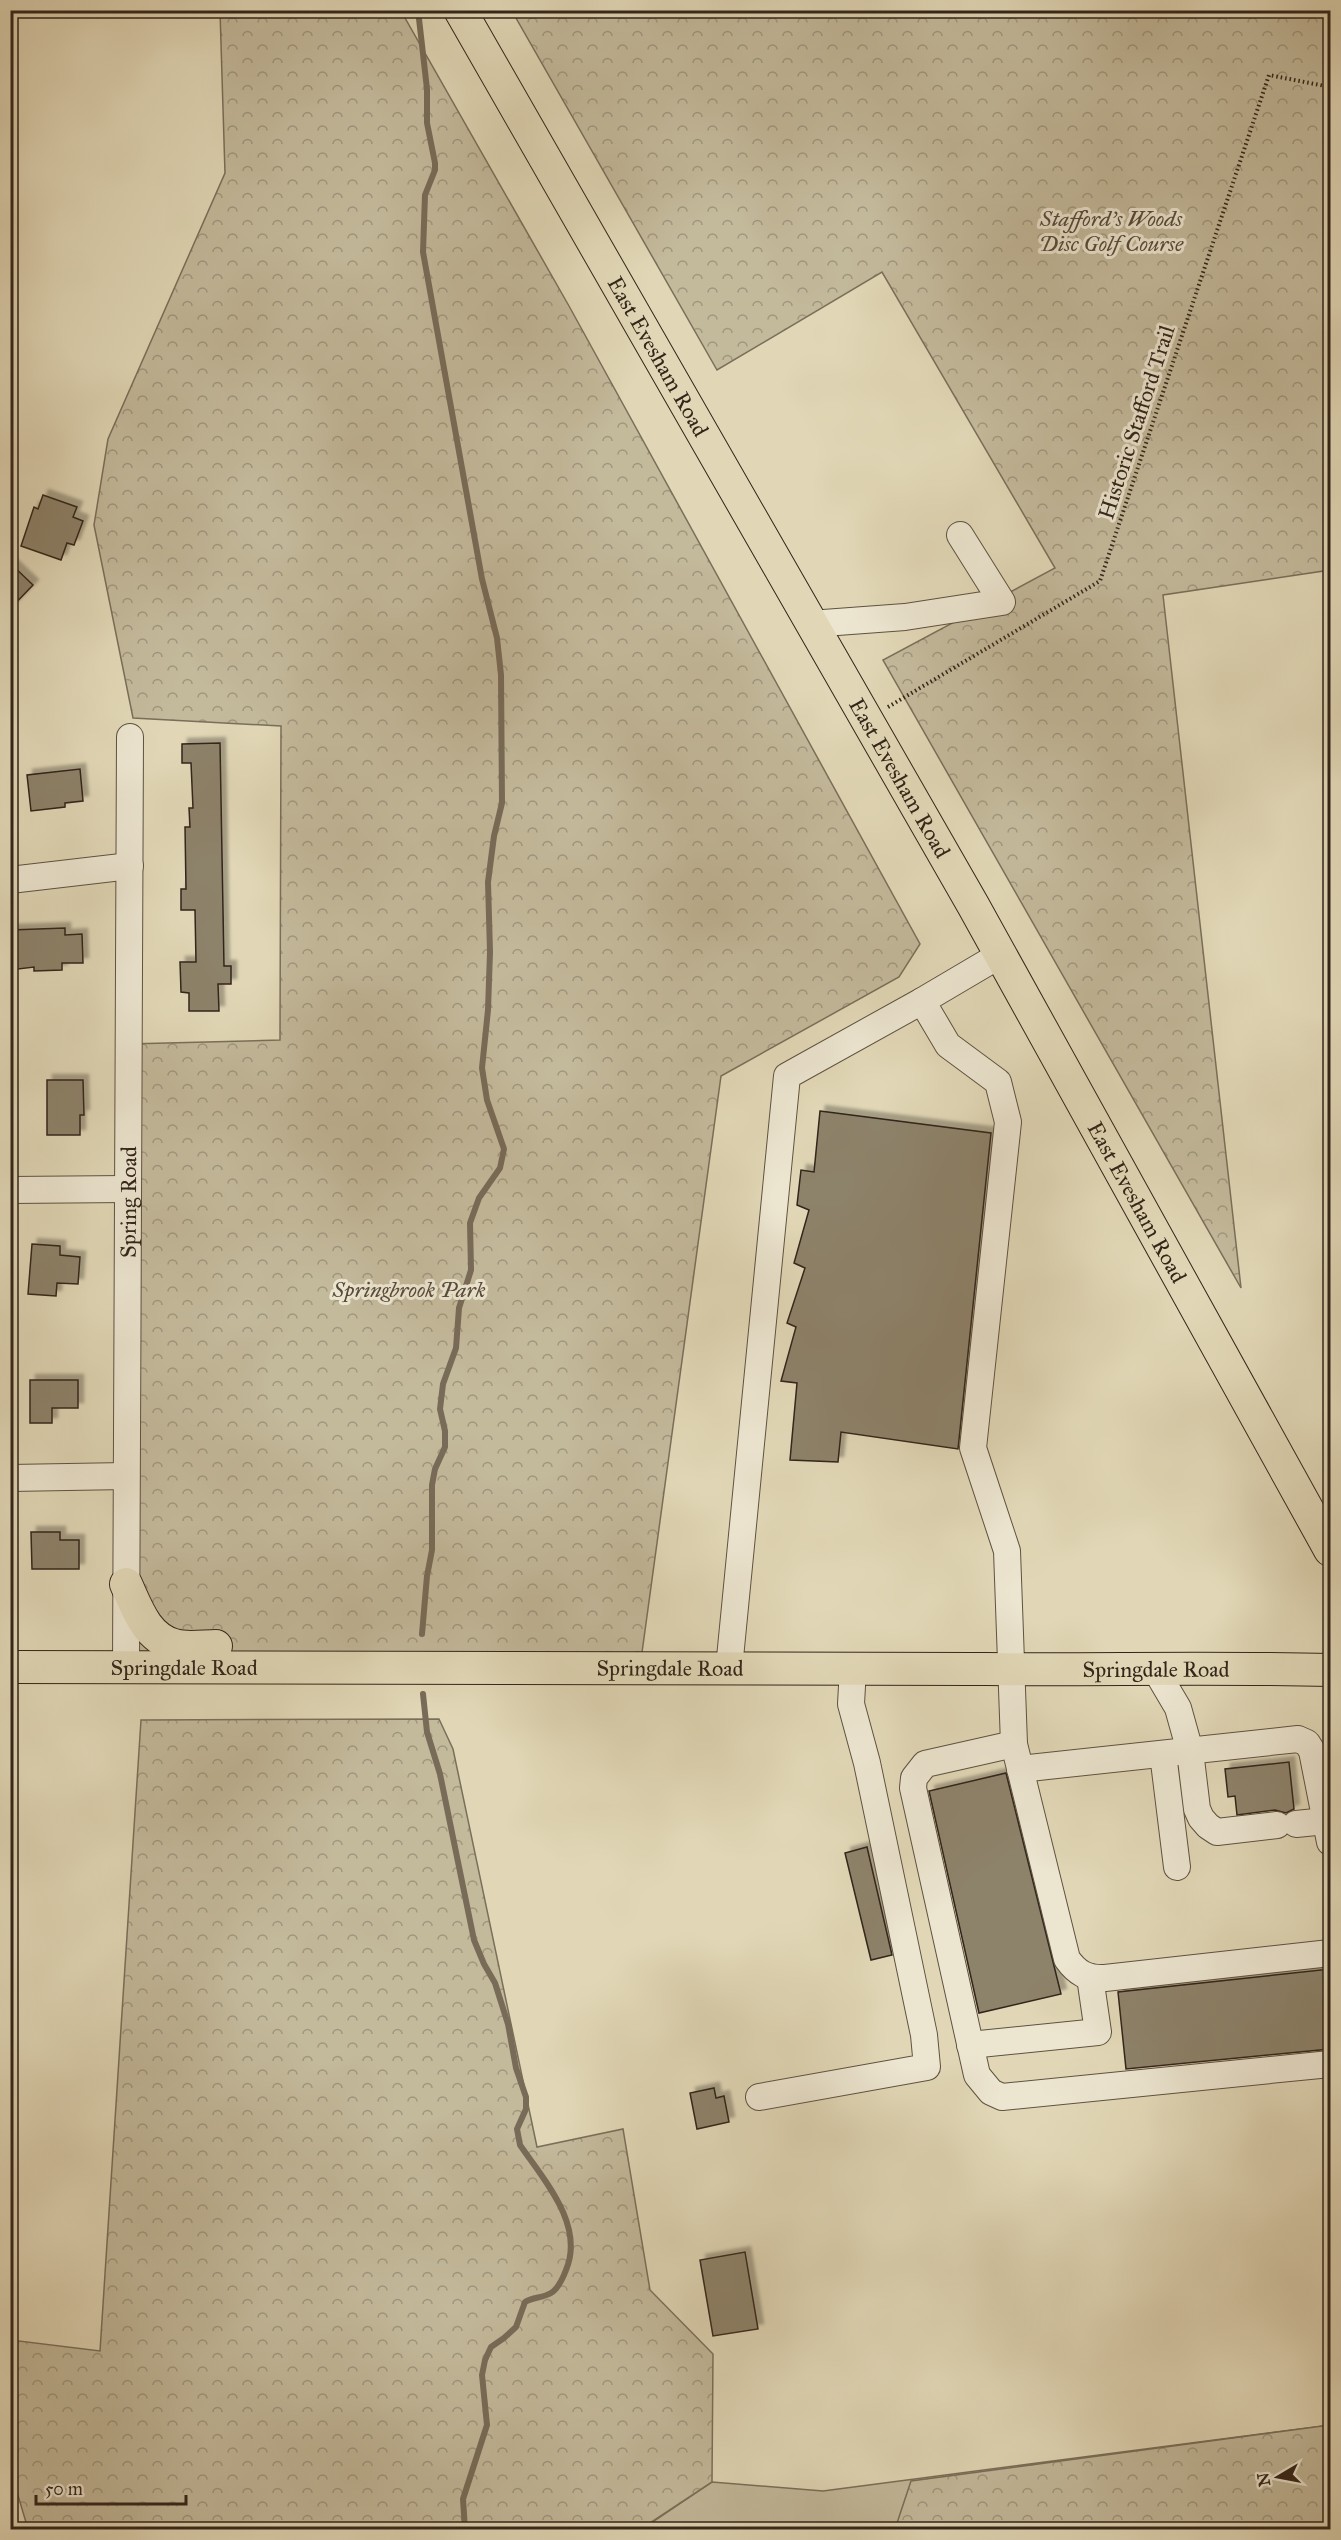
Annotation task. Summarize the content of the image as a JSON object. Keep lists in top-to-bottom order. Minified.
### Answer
{"streets":{"main road":["East Evesham Road","Springdale Road"],"street":["Spring Road"],"path":["Historic Stafford Trail"]},"crossings":[["East Evesham Road","Historic Stafford Trail"],["Spring Road","Springdale Road"]],"parks":["Stafford's Woods Disc Golf Course","Springbrook Park"],"scale_bar":"50 m","north":"left"}
